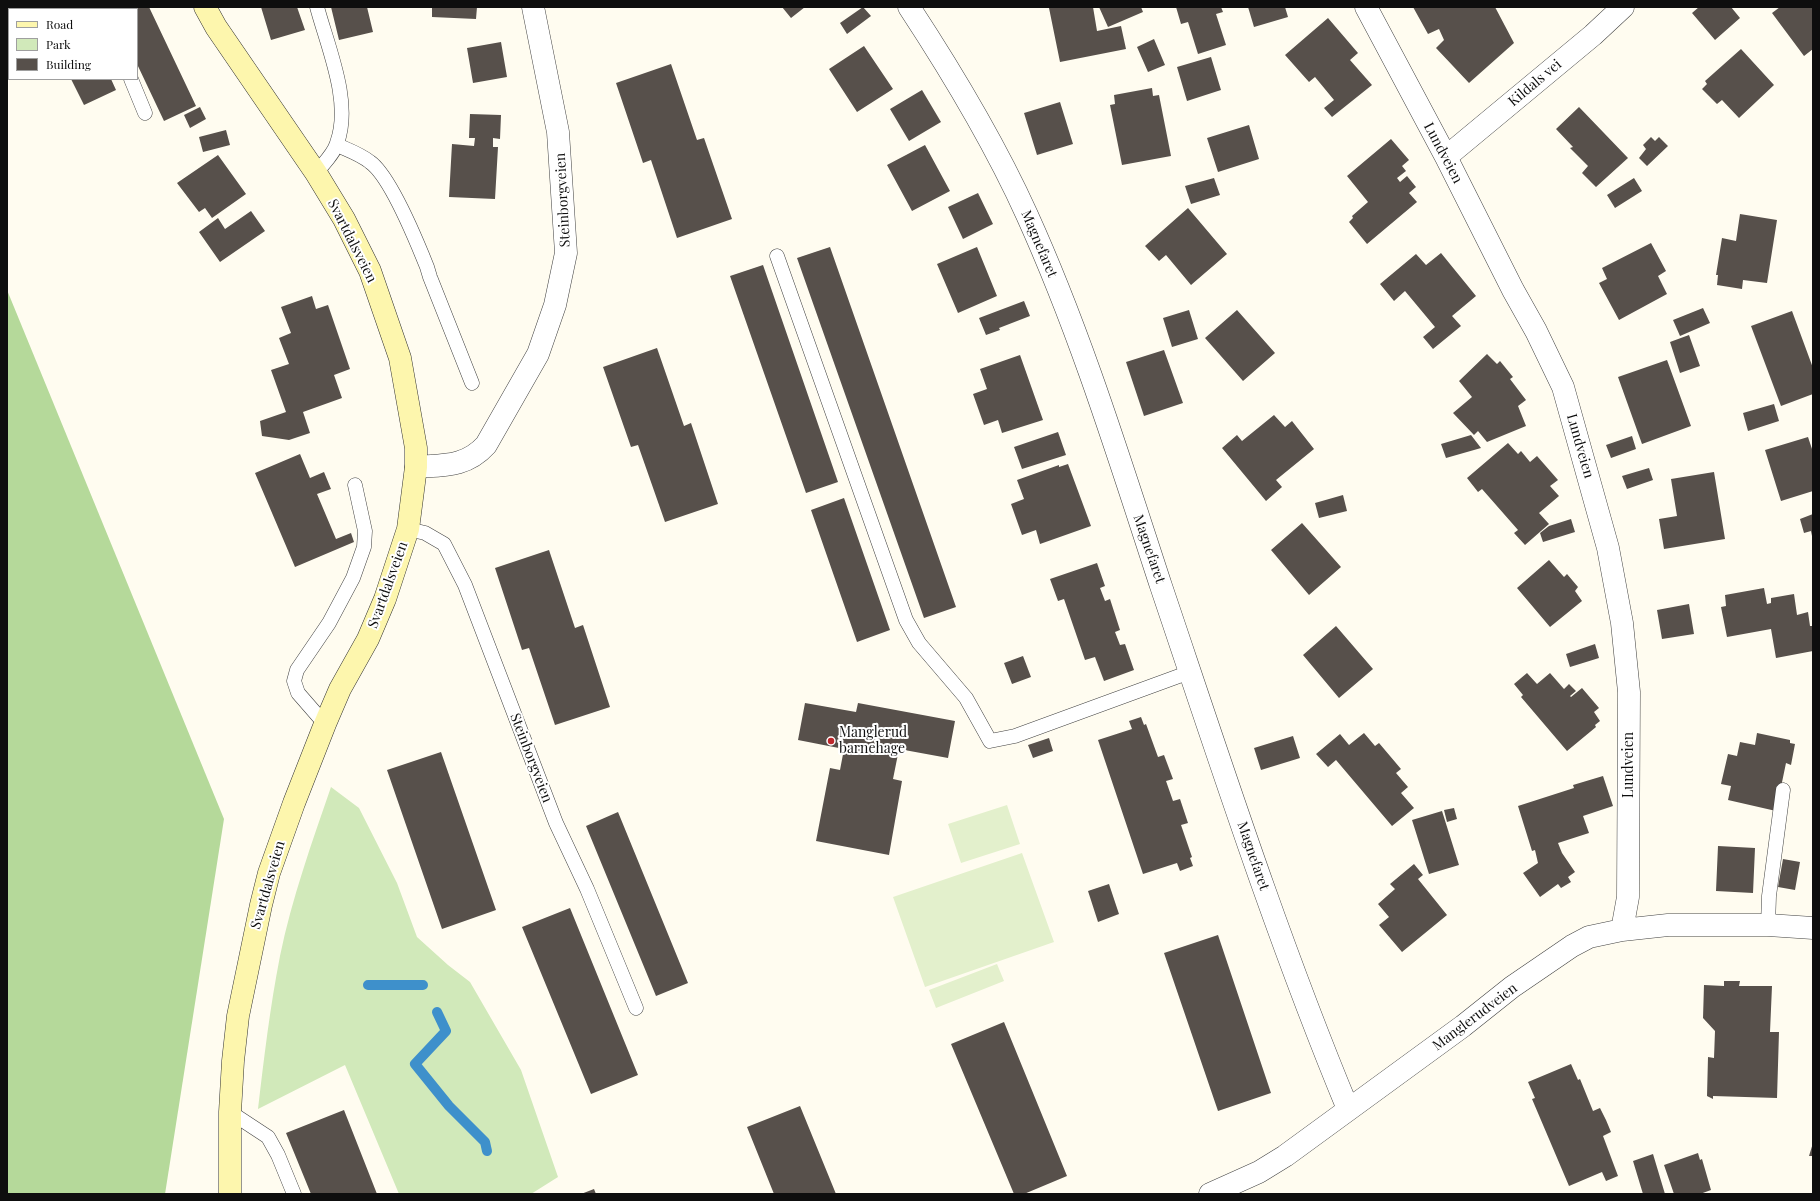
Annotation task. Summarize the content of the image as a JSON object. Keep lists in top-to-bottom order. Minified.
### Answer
{"streets":{"street":["Kildals vei","Lundveien","Steinborgveien","Svartdalsveien","Magnefaret","Manglerudveien"]},"crossings":[["Kildals vei","Lundveien"],["Lundveien","Manglerudveien"],["Steinborgveien","Svartdalsveien"],["Magnefaret","Manglerudveien"]],"places":["Manglerud barnehage"],"legend":["Road","Park","Building"]}
